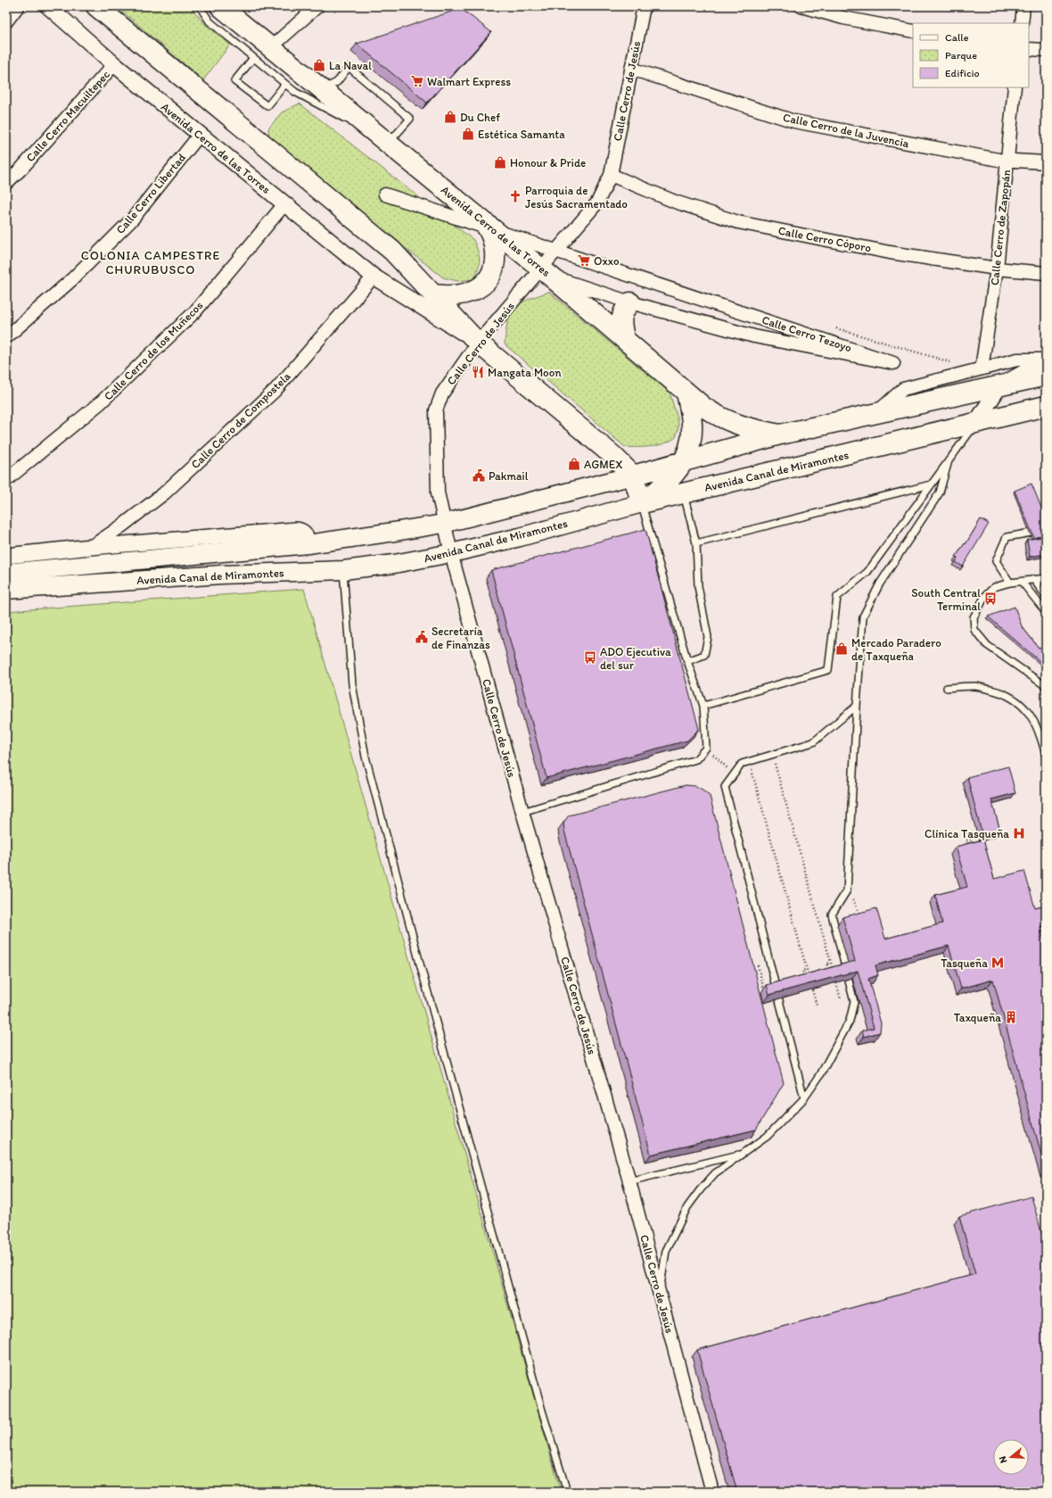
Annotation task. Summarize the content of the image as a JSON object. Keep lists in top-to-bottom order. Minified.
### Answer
{"streets":{"main road":["Avenida Cerro de las Torres","Avenida Canal de Miramontes"],"street":["Calle Cerro de Jesús","Calle Cerro Macuiltepec","Calle Cerro de la Juvencia","Calle Cerro Libertad","Calle Cerro de Zapopán","Calle Cerro Cóporo","Calle Cerro Tezoyo","Calle Cerro de los Muñecos","Calle Cerro de Compostela"]},"crossings":[["Calle Cerro de Jesús","Calle Cerro de la Juvencia"],["Calle Cerro de Jesús","Avenida Cerro de las Torres"],["Calle Cerro de Jesús","Calle Cerro Cóporo"],["Calle Cerro de Jesús","Calle Cerro Tezoyo"],["Calle Cerro de Jesús","Avenida Canal de Miramontes"],["Calle Cerro Macuiltepec","Avenida Cerro de las Torres"],["Calle Cerro de la Juvencia","Calle Cerro de Zapopán"],["Avenida Cerro de las Torres","Calle Cerro Libertad"],["Avenida Cerro de las Torres","Calle Cerro Tezoyo"],["Avenida Cerro de las Torres","Calle Cerro de los Muñecos"],["Avenida Cerro de las Torres","Calle Cerro de Compostela"],["Avenida Cerro de las Torres","Avenida Canal de Miramontes"],["Calle Cerro de Zapopán","Calle Cerro Cóporo"],["Calle Cerro de Zapopán","Avenida Canal de Miramontes"]],"districts":["COLONIA CAMPESTRE CHURUBUSCO"],"places":{"shop":["La Naval","Du Chef","Estética Samanta","Honour & Pride","AGMEX","Mercado Paradero de Taxqueña"],"supermarket":["Walmart Express","Oxxo"],"church":["Parroquia de Jesús Sacramentado"],"restaurant":["Mangata Moon"],"public building":["Pakmail","Secretaría de Finanzas"],"bus stop":["South Central Terminal","ADO Ejecutiva del sur"],"hospital":["Clínica Tasqueña"],"metro station":["Tasqueña"],"building":["Taxqueña"]},"legend":["Calle","Parque","Edificio"],"north":"left"}
